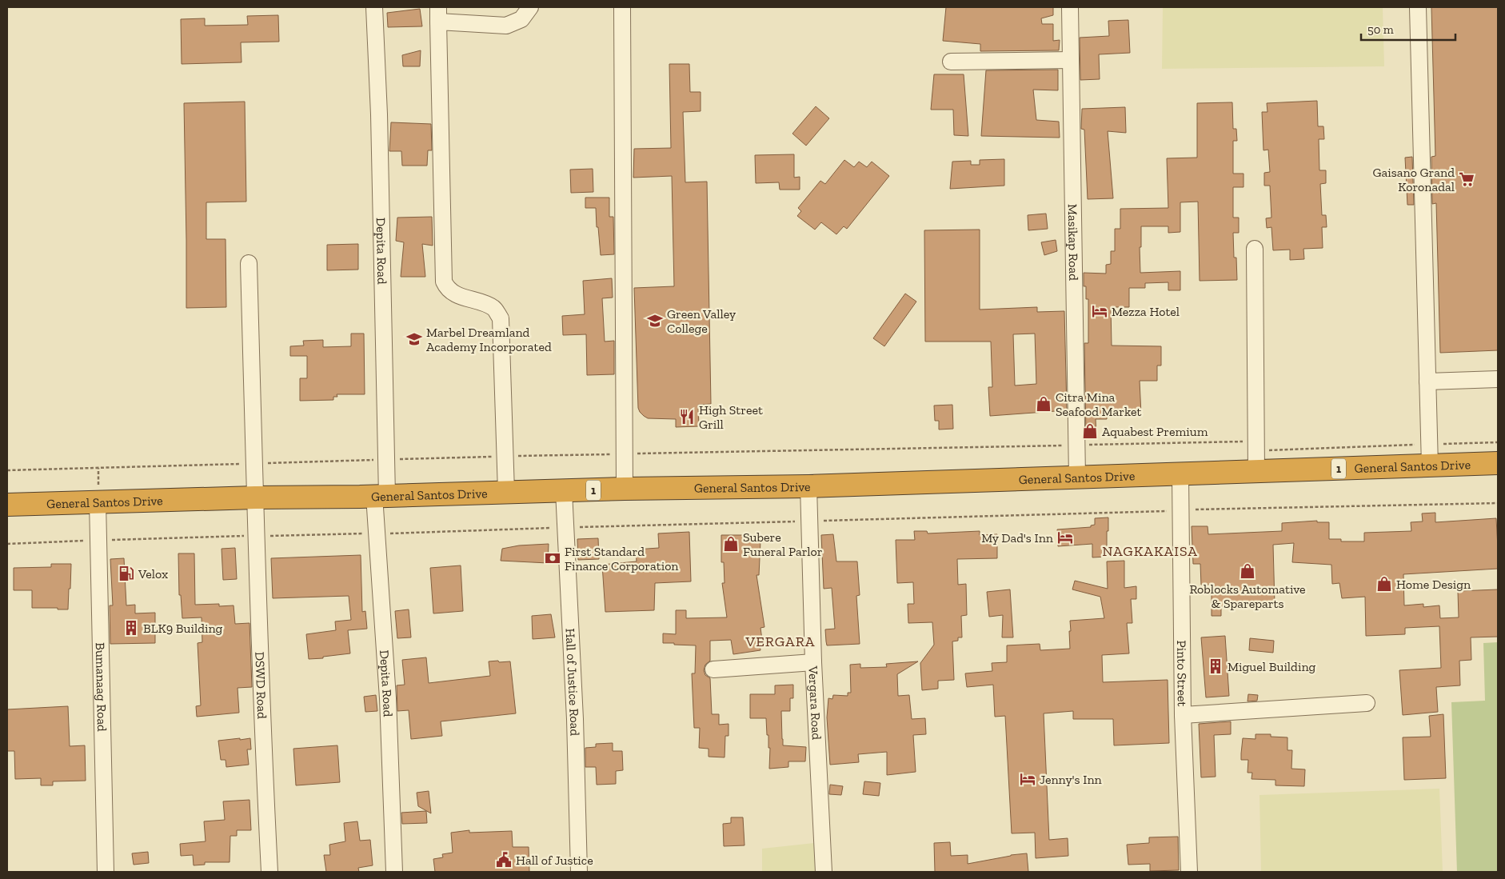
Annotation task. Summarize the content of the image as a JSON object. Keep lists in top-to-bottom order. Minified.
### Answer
{"streets":{"highway":["General Santos Drive","1"],"street":["Masikap Road","Depita Road","Pinto Street","Hall of Justice Road","DSWD Road","Bumanaag Road","Vergara Road"]},"crossings":[["Masikap Road","General Santos Drive"],["Depita Road","General Santos Drive"],["General Santos Drive","Pinto Street"],["General Santos Drive","Hall of Justice Road"],["General Santos Drive","DSWD Road"],["General Santos Drive","Bumanaag Road"],["General Santos Drive","Vergara Road"]],"districts":["NAGKAKAISA","VERGARA"],"places":{"supermarket":["Gaisano Grand Koronadal"],"hotel":["Mezza Hotel","My Dad's Inn","Jenny's Inn"],"school or university":["Green Valley College","Marbel Dreamland Academy Incorporated"],"shop":["Citra Mina Seafood Market","Aquabest Premium","Subere Funeral Parlor","Roblocks Automative & Spareparts","Home Design"],"restaurant":["High Street Grill"],"bank":["First Standard Finance Corporation"],"fuel station":["Velox"],"building":["BLK9 Building","Miguel Building"],"public building":["Hall of Justice"]},"scale_bar":"50 m"}
